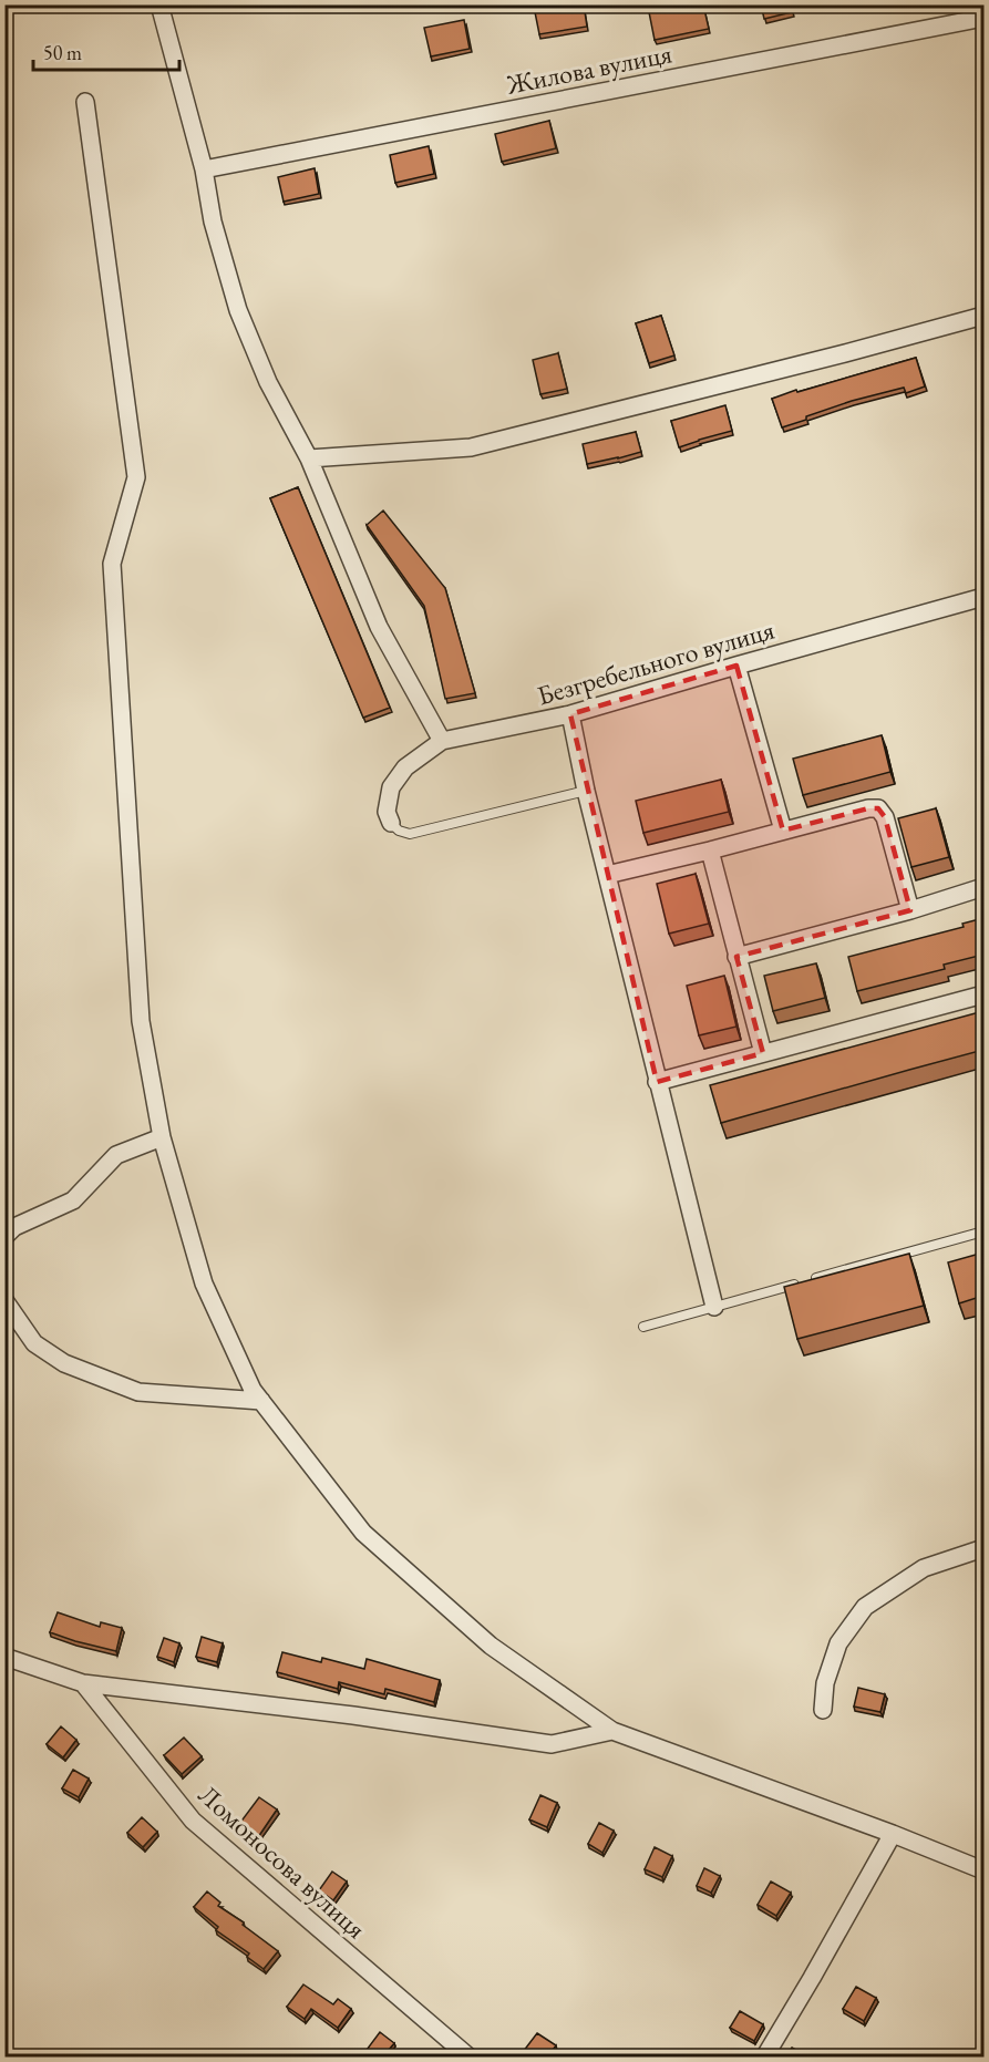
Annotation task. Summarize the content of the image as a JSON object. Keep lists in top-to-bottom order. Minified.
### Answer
{"streets":{"street":["Жилова вулиця","Безгребельного вулиця","Ломоносова вулиця"]},"scale_bar":"50 m"}
